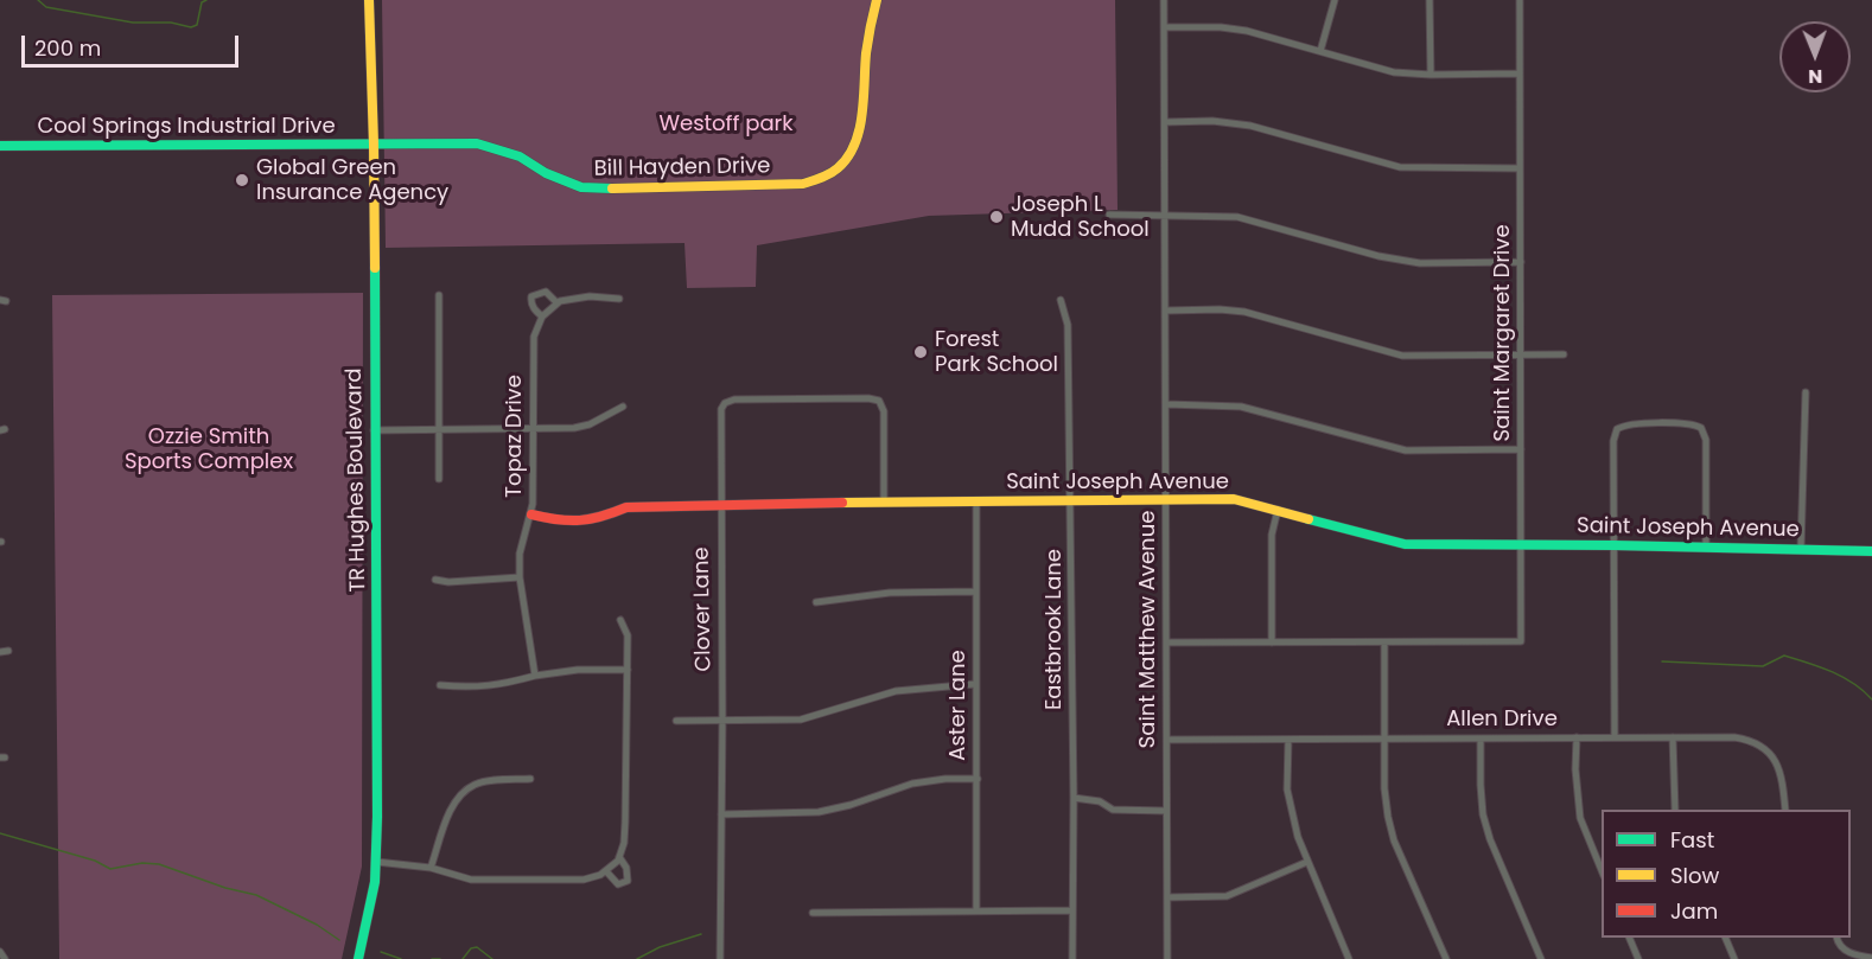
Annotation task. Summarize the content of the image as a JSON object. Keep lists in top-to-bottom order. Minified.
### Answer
{"streets":{"street":["Cool Springs Industrial Drive","Bill Hayden Drive","Saint Margaret Drive","Topaz Drive","TR Hughes Boulevard","Saint Joseph Avenue","Clover Lane","Eastbrook Lane","Saint Matthew Avenue","Aster Lane","Allen Drive"]},"crossings":[["Cool Springs Industrial Drive","Bill Hayden Drive"],["Cool Springs Industrial Drive","TR Hughes Boulevard"],["Bill Hayden Drive","TR Hughes Boulevard"],["Saint Margaret Drive","Saint Joseph Avenue"],["Topaz Drive","Saint Joseph Avenue"],["Saint Joseph Avenue","Clover Lane"],["Saint Joseph Avenue","Eastbrook Lane"],["Saint Joseph Avenue","Saint Matthew Avenue"],["Saint Joseph Avenue","Aster Lane"],["Saint Matthew Avenue","Allen Drive"]],"parks":["Westoff park","Ozzie Smith Sports Complex"],"places":["Global Green Insurance Agency","Joseph L Mudd School","Forest Park School"],"legend":["Fast","Slow","Jam"],"scale_bar":"200 m","north":"bottom"}
